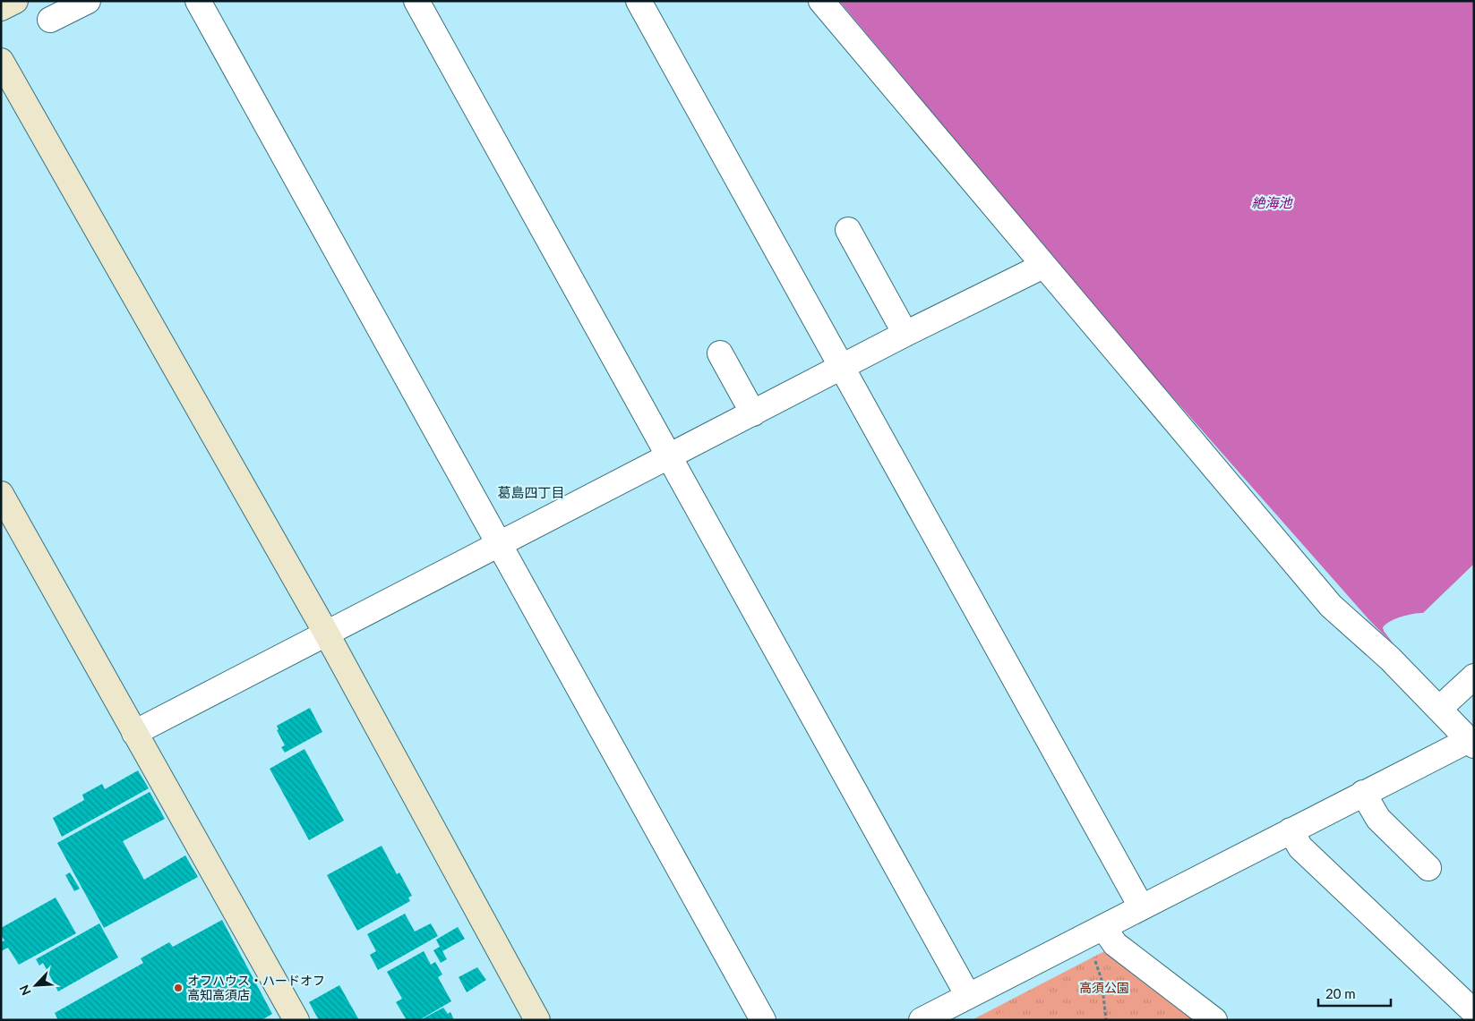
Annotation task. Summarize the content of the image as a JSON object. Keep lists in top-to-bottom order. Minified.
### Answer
{"districts":["葛島四丁目"],"water":["絶海池"],"parks":["高須公園"],"places":["オフハウス・ハードオフ 高知高須店"],"scale_bar":"20 m","north":"bottom left"}
